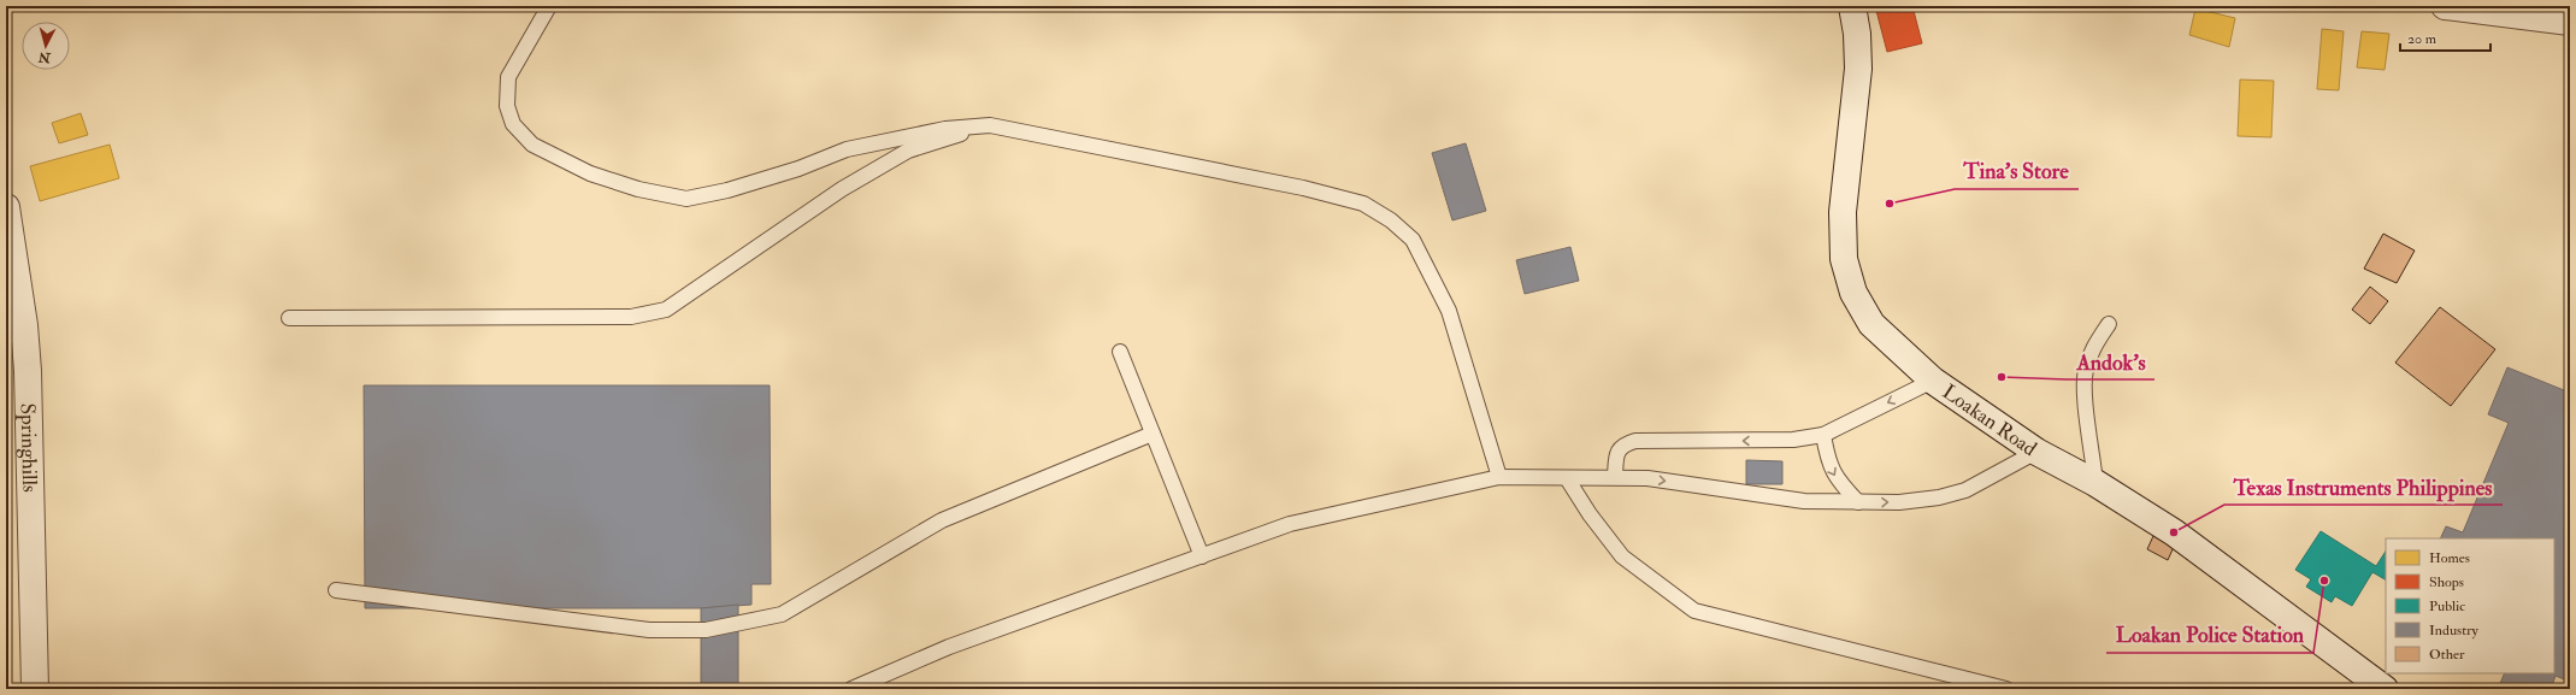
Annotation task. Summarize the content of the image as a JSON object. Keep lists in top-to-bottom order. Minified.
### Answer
{"streets":{"main road":["Loakan Road","Springhills"]},"places":["Tina's Store","Andok's","Texas Instruments Philippines","Loakan Police Station"],"legend":["Homes","Shops","Public","Industry","Other"],"scale_bar":"20 m","north":"bottom"}
